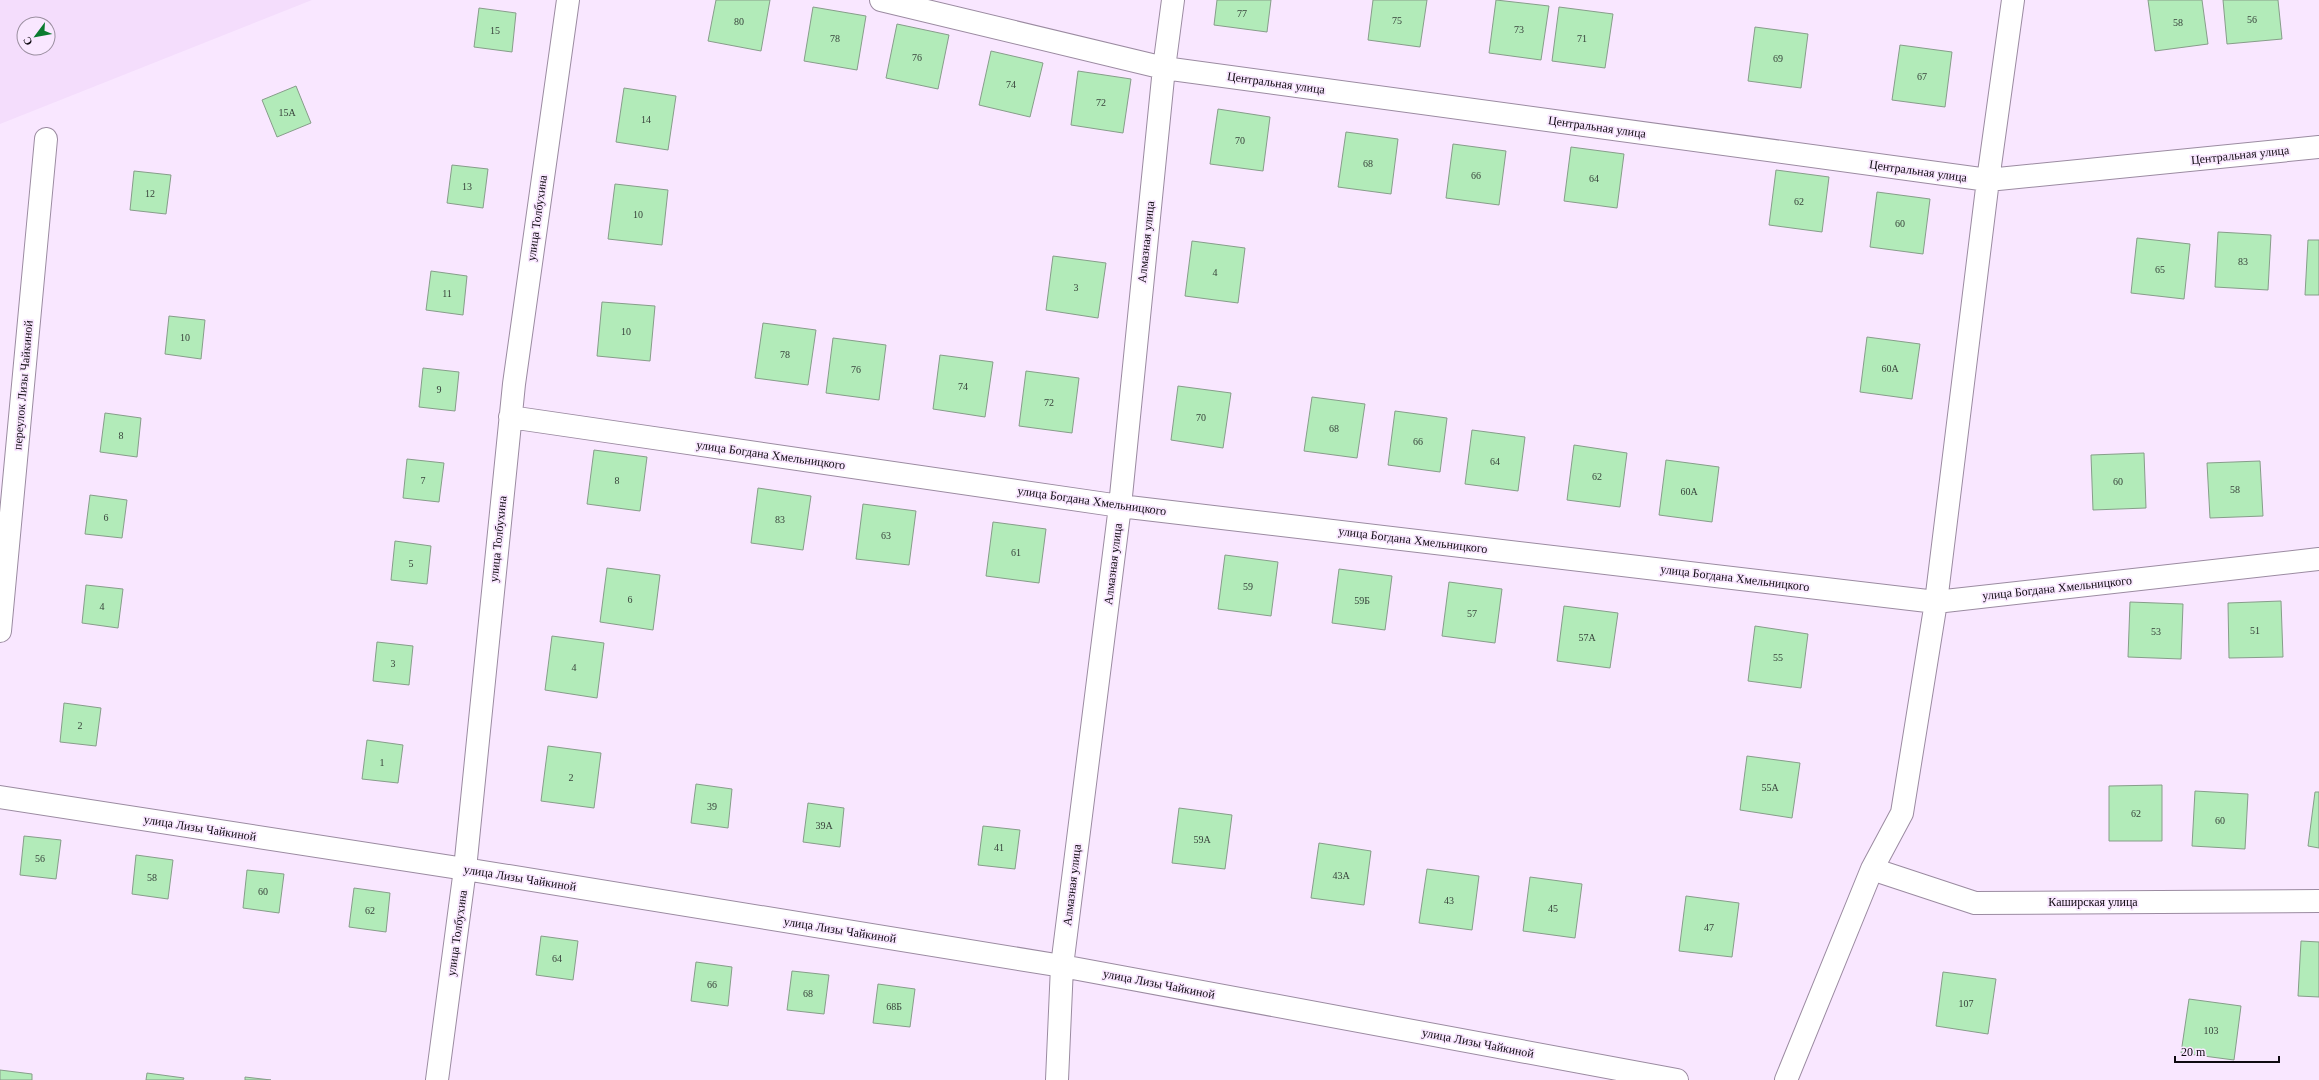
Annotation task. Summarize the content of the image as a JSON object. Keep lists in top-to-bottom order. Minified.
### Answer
{"streets":{"street":["Центральная улица","улица Толбухина","Алмазная улица","переулок Лизы Чайкиной","улица Богдана Хмельницкого","улица Лизы Чайкиной","Каширская улица"]},"crossings":[["Центральная улица","Алмазная улица"],["улица Толбухина","улица Богдана Хмельницкого"],["улица Толбухина","улица Лизы Чайкиной"],["Алмазная улица","улица Богдана Хмельницкого"],["Алмазная улица","улица Лизы Чайкиной"]],"house_numbers":["77","56","75","80","58","73","15","78","71","76","69","67","74","72","15А","14","70","68","66","64","13","12","62","10","60","83","65","4","3","11","10","10","78","60А","76","74","9","72","70","68","8","66","64","62","7","8","60","58","60А","6","83","63","61","5","59","6","59Б","4","57","51","53","57А","55","3","4","2","1","2","55А","39","62","60","39А","59А","41","56","43А","58","60","43","45","62","47","64","66","68","107","68Б","103"],"scale_bar":"20 m","north":"bottom left"}
